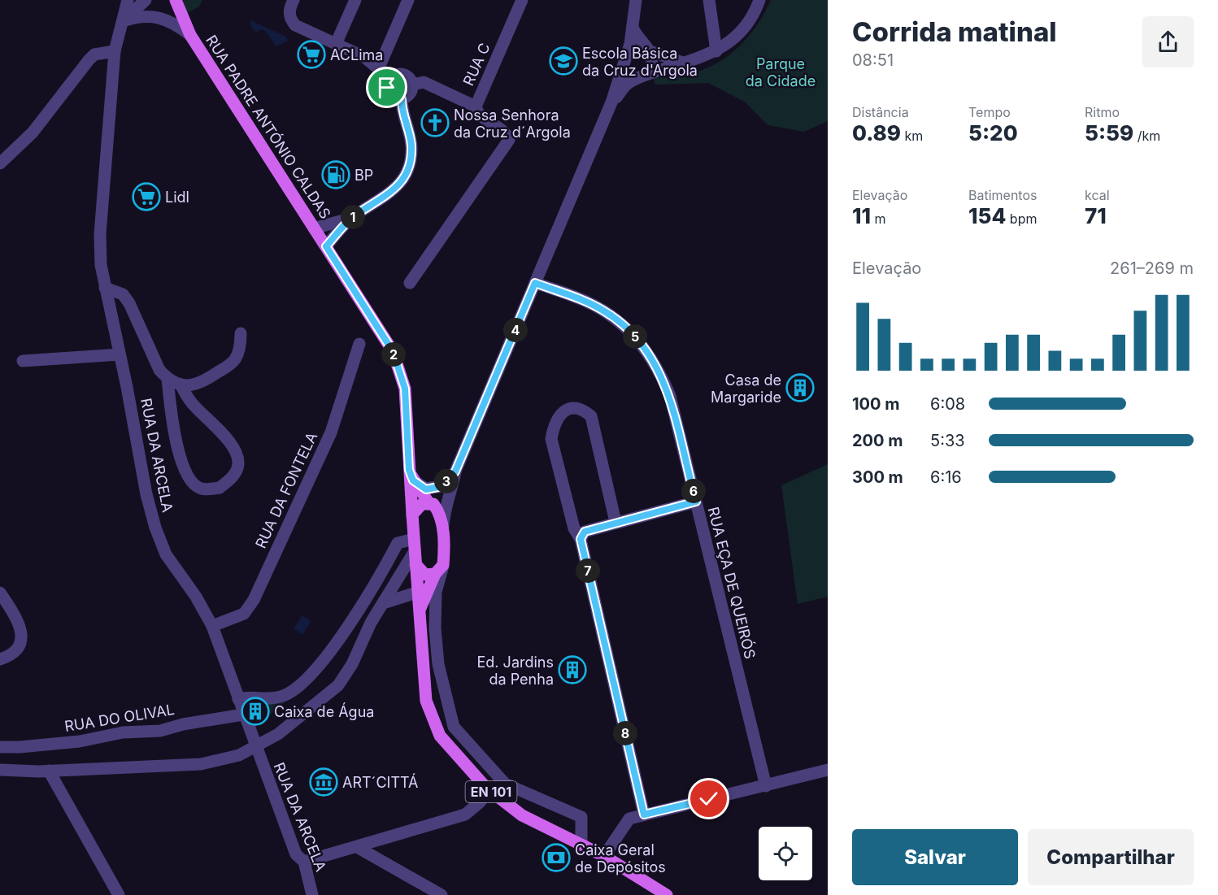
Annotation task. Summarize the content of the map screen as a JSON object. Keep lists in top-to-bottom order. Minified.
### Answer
{"streets":{"main road":["RUA PADRE ANTÓNIO CALDAS","EN 101"],"street":["RUA C","RUA DA ARCELA","RUA DA FONTELA","RUA EÇA DE QUEIRÓS","RUA DO OLIVAL"]},"crossings":[["RUA PADRE ANTÓNIO CALDAS","EN 101"],["RUA DA ARCELA","RUA DA FONTELA"],["RUA DA ARCELA","RUA DO OLIVAL"]],"parks":["Parque da Cidade"],"places":{"supermarket":["ACLima","Lidl"],"school or university":["Escola Básica da Cruz d'Argola"],"church":["Nossa Senhora da Cruz d´Argola"],"fuel station":["BP"],"building":["Casa de Margaride","Ed. Jardins da Penha","Caixa de Água"],"museum":["ART´CITTÁ"],"bank":["Caixa Geral de Depósitos"]},"page":{"heading":["Corrida matinal","08:51"],"stats":[["Distância","0.89 km"],["Tempo","5:20"],["Ritmo","5:59 /km"],["Elevação","11 m"],["Batimentos","154 bpm"],["kcal","71"]],"pins":["1","4","5","2","3","6","7","8"],"chart":["Elevação","261–269 m"],"list":[{"name":"100 m","note":"6:08"},{"name":"200 m","note":"5:33"},{"name":"300 m","note":"6:16"}],"buttons":["Salvar","Compartilhar"]}}
